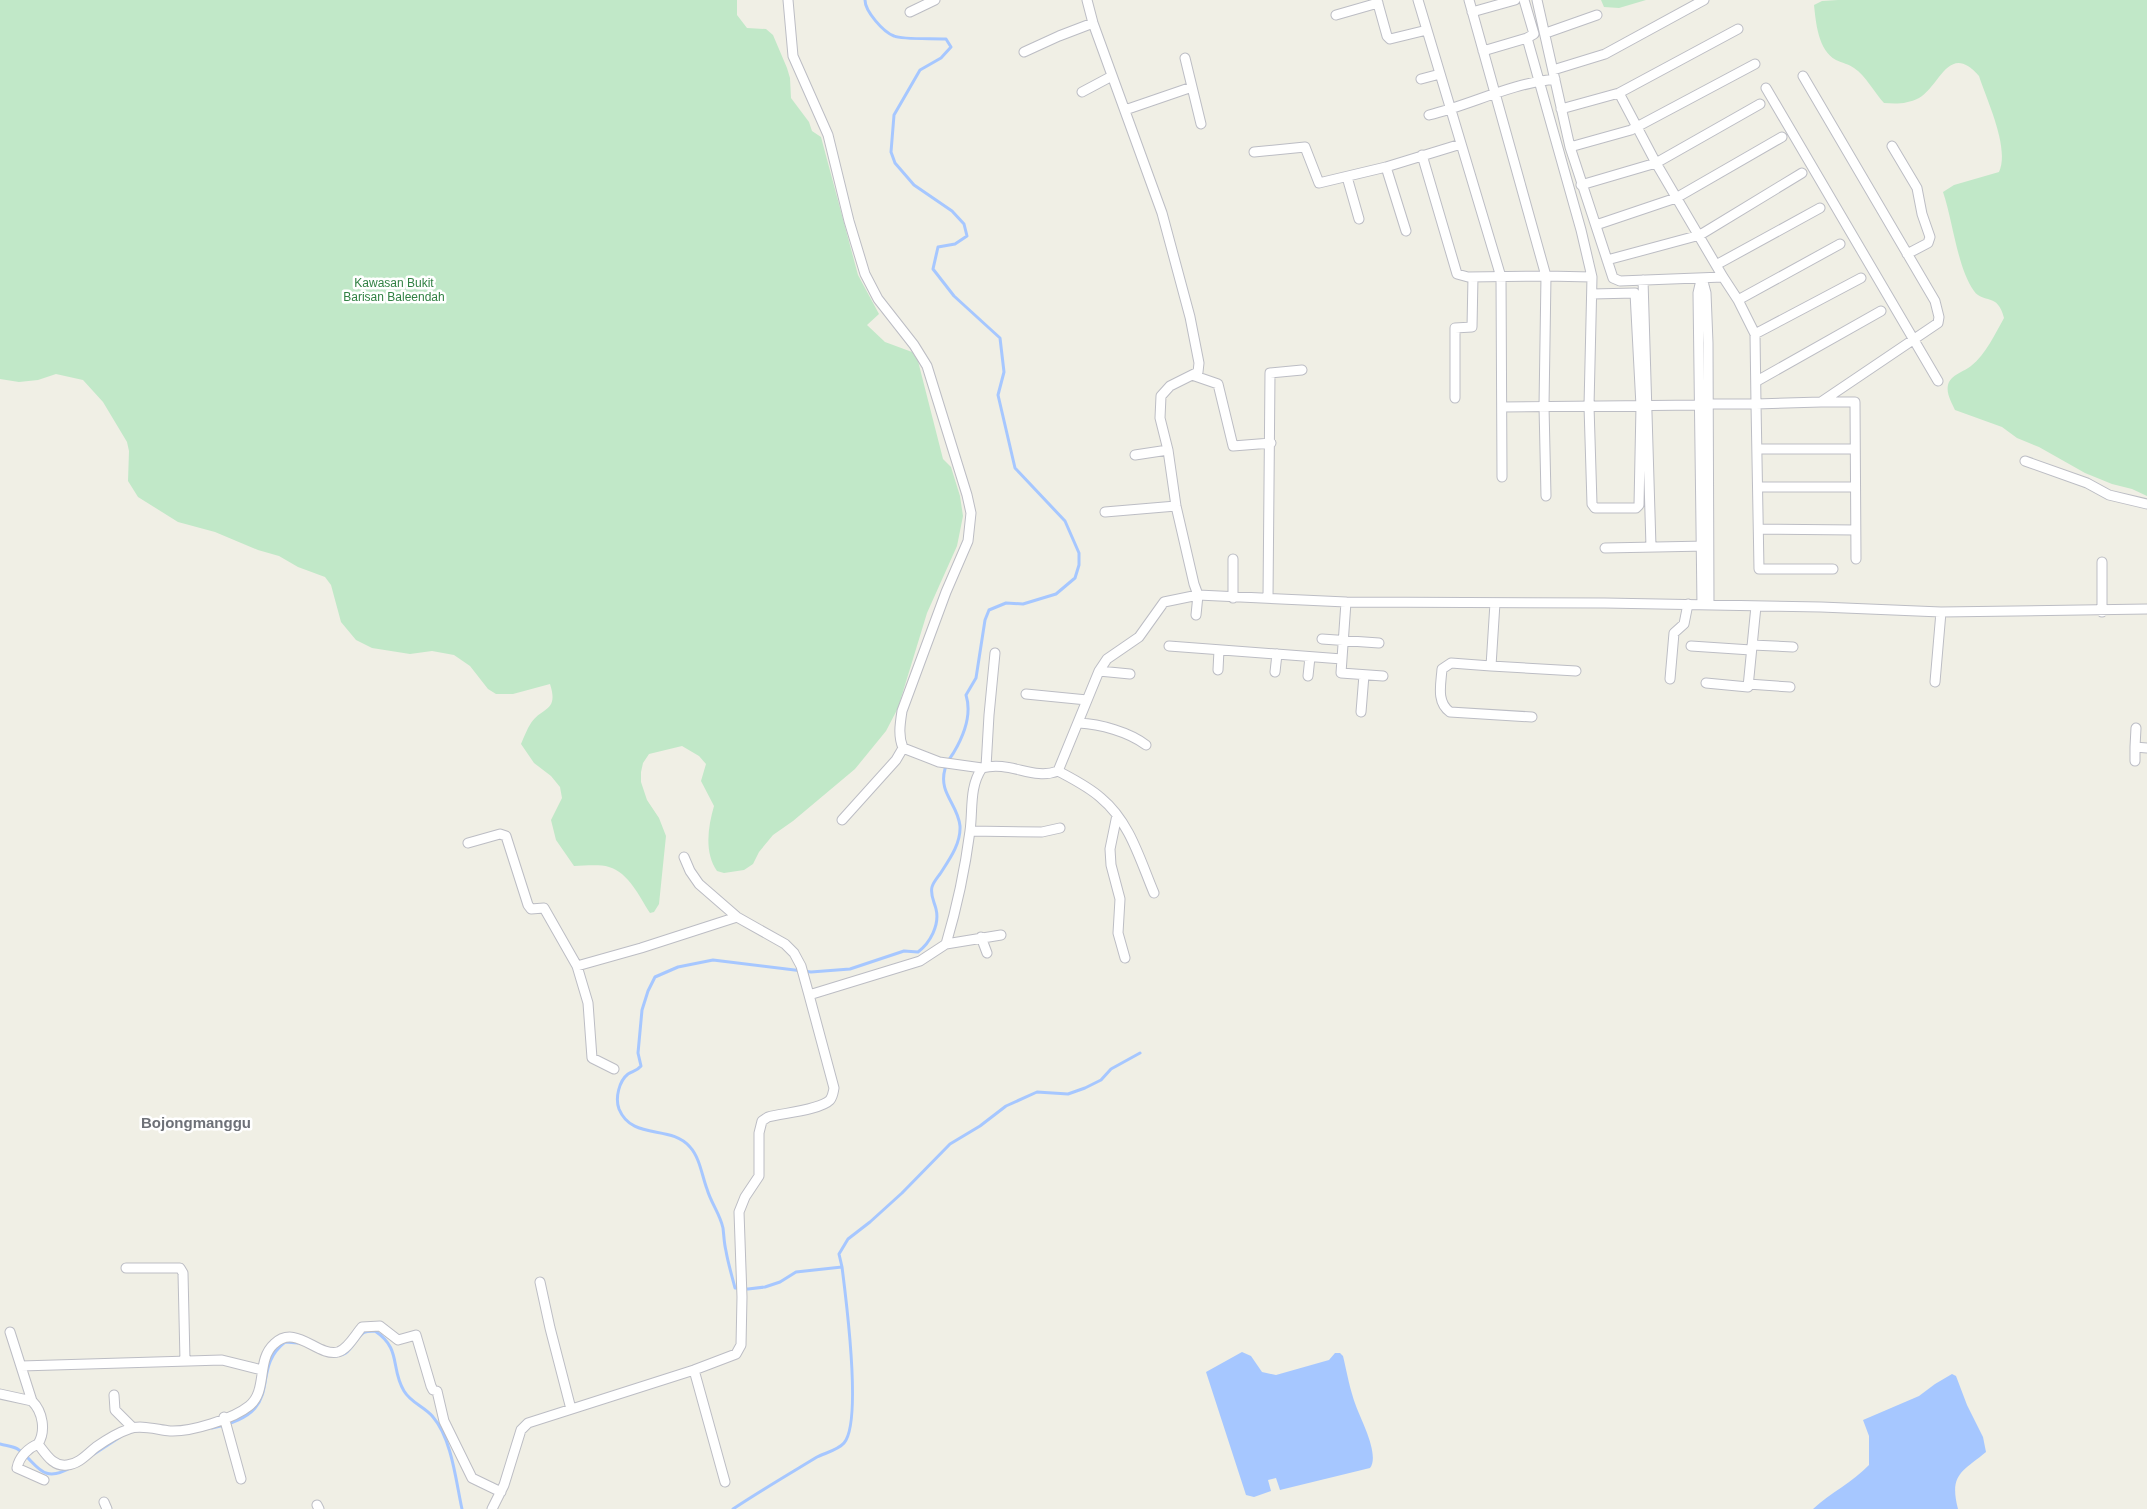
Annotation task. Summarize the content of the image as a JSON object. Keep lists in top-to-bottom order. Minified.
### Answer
{"districts":["Bojongmanggu"],"parks":["Kawasan Bukit Barisan Baleendah"]}
